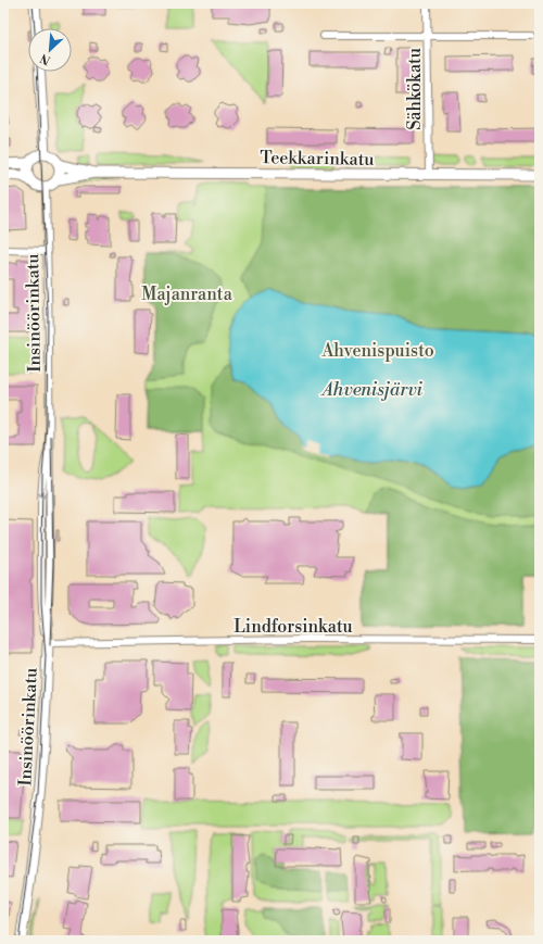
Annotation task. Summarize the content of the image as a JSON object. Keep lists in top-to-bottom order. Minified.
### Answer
{"streets":{"street":["Sähkökatu","Teekkarinkatu","Insinöörinkatu","Lindforsinkatu"]},"crossings":[["Sähkökatu","Teekkarinkatu"],["Teekkarinkatu","Insinöörinkatu"],["Insinöörinkatu","Lindforsinkatu"]],"water":["Ahvenisjärvi"],"parks":["Majanranta","Ahvenispuisto"],"north":"bottom left"}
